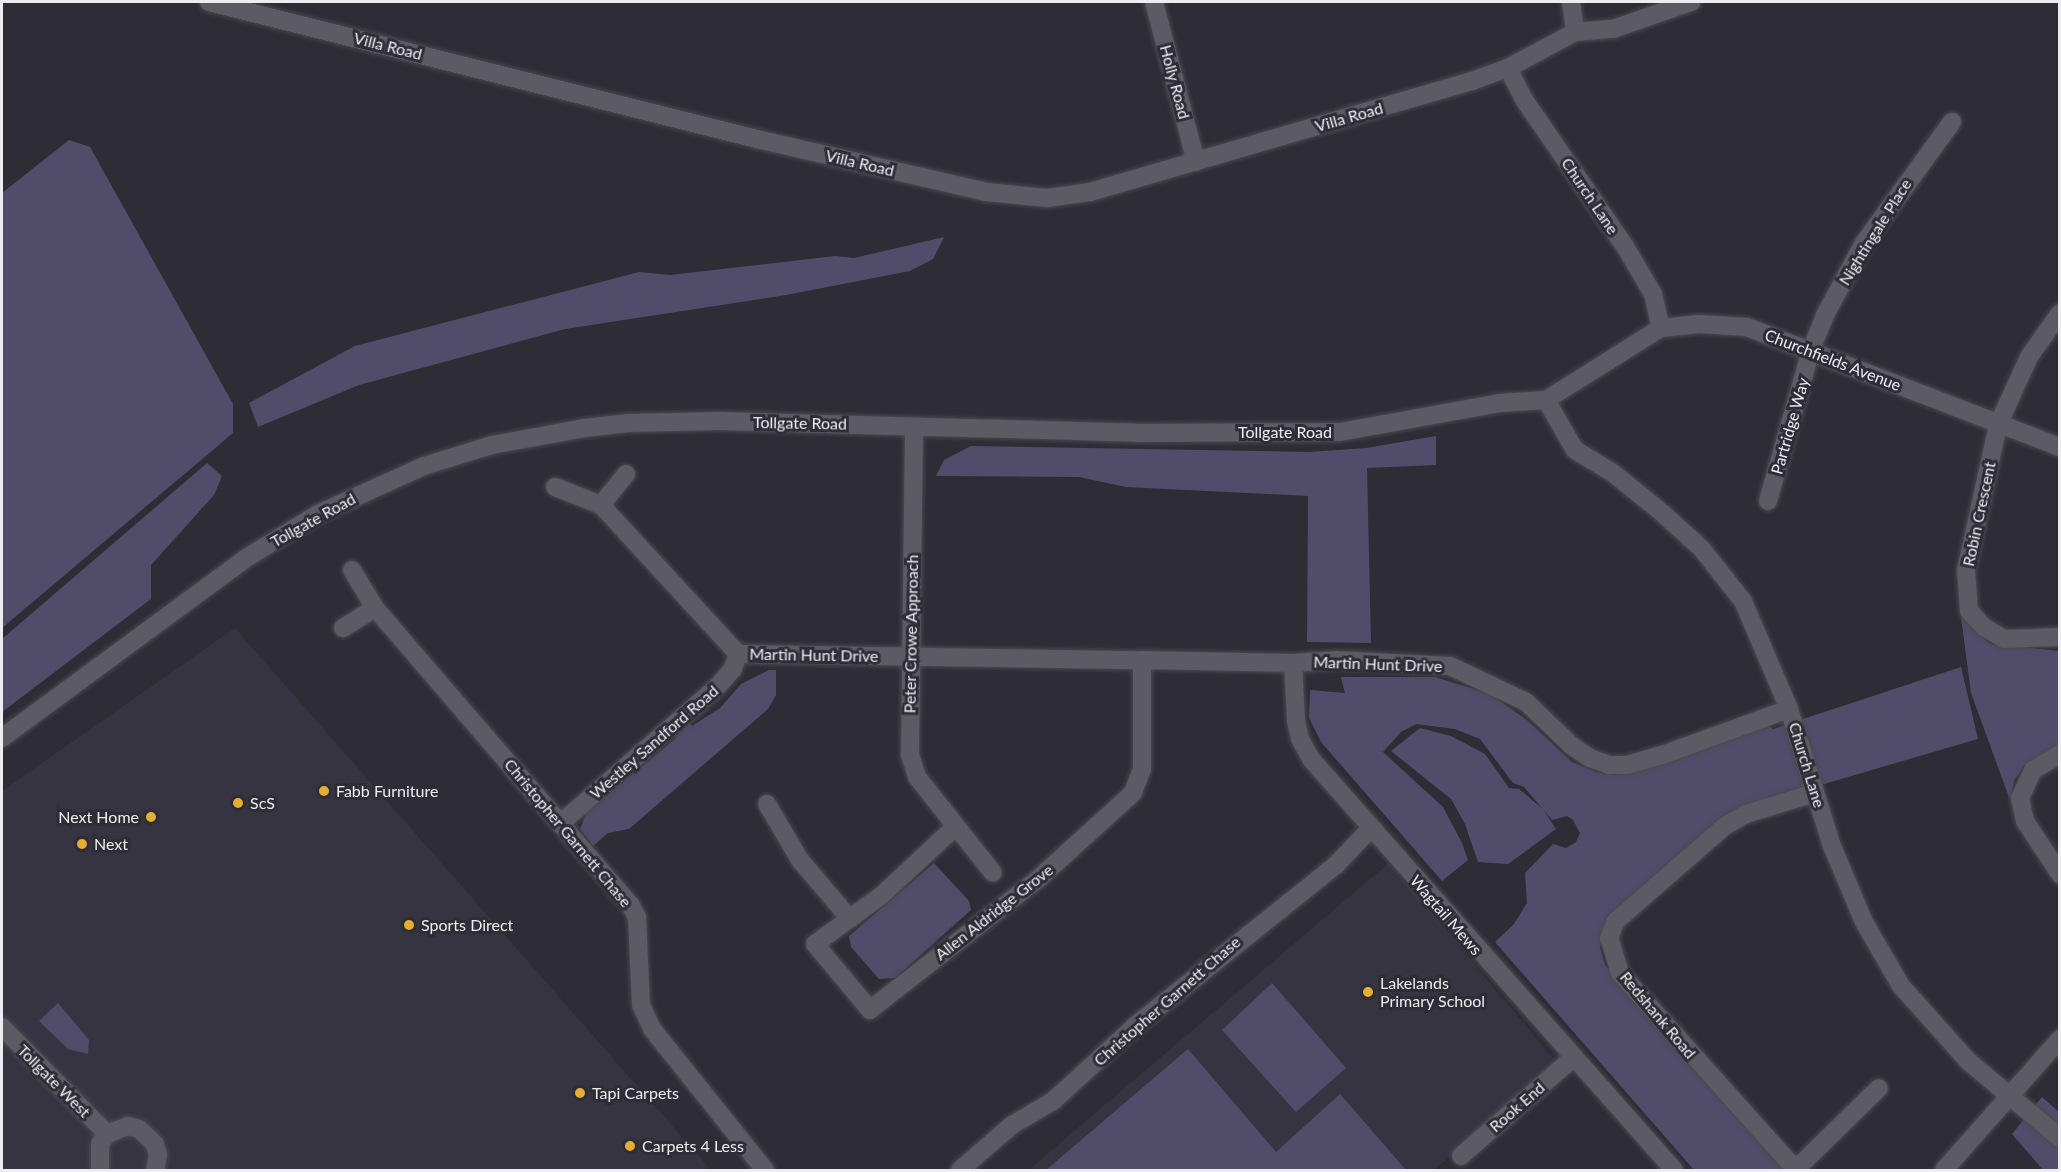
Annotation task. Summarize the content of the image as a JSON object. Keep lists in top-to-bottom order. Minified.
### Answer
{"streets":{"street":["Villa Road","Holly Road","Church Lane","Nightingale Place","Churchfields Avenue","Tollgate Road","Partridge Way","Robin Crescent","Peter Crowe Approach","Martin Hunt Drive","Westley Sandford Road","Christopher Garnett Chase","Allen Aldridge Grove","Wagtail Mews","Redshank Road","Tollgate West","Rook End"]},"crossings":[["Villa Road","Holly Road"],["Villa Road","Church Lane"],["Church Lane","Churchfields Avenue"],["Church Lane","Tollgate Road"],["Church Lane","Martin Hunt Drive"],["Church Lane","Redshank Road"],["Nightingale Place","Churchfields Avenue"],["Nightingale Place","Partridge Way"],["Churchfields Avenue","Tollgate Road"],["Churchfields Avenue","Partridge Way"],["Churchfields Avenue","Robin Crescent"],["Tollgate Road","Peter Crowe Approach"],["Peter Crowe Approach","Martin Hunt Drive"],["Peter Crowe Approach","Allen Aldridge Grove"],["Martin Hunt Drive","Westley Sandford Road"],["Martin Hunt Drive","Allen Aldridge Grove"],["Martin Hunt Drive","Wagtail Mews"],["Westley Sandford Road","Christopher Garnett Chase"],["Christopher Garnett Chase","Wagtail Mews"],["Wagtail Mews","Rook End"]],"places":["Fabb Furniture","ScS","Next Home","Next","Sports Direct","Lakelands Primary School","Tapi Carpets","Carpets 4 Less"]}
